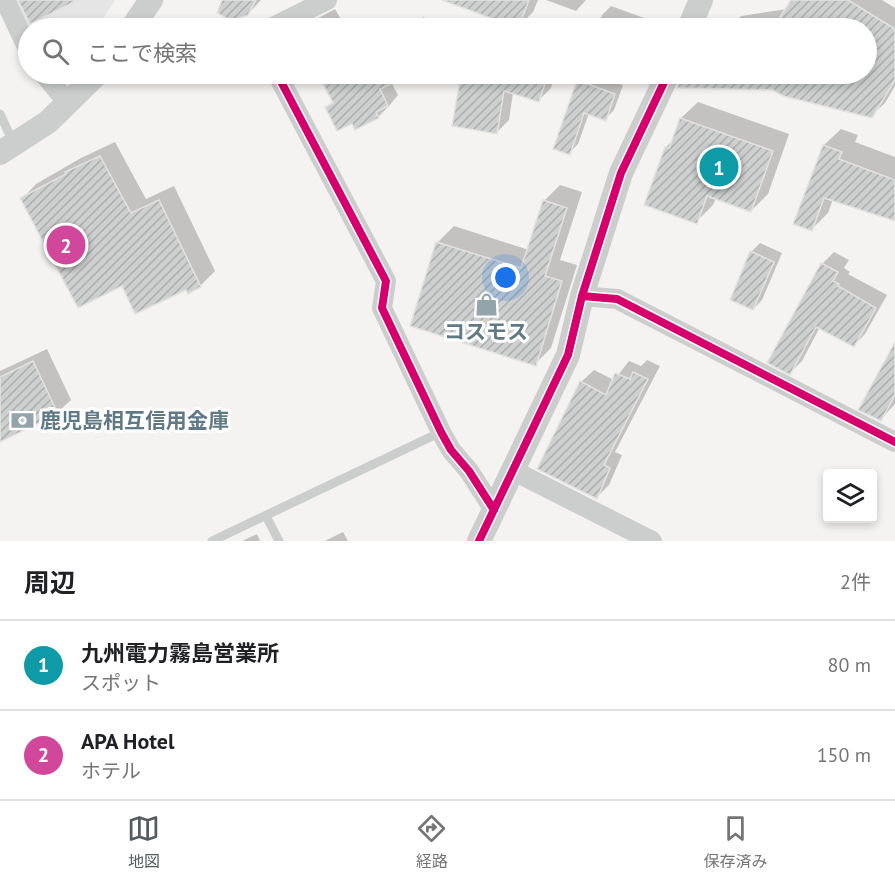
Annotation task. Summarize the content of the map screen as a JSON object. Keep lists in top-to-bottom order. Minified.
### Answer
{"places":{"shop":["コスモス"],"bank":["鹿児島相互信用金庫"]},"page":{"search":"ここで検索","pins":["1","2"],"heading":["周辺","2件"],"list":[{"mark":"1","name":"九州電力霧島営業所","note":"スポット","value":"80 m"},{"mark":"2","name":"APA Hotel","note":"ホテル","value":"150 m"}],"nav":["地図","経路","保存済み"]}}
